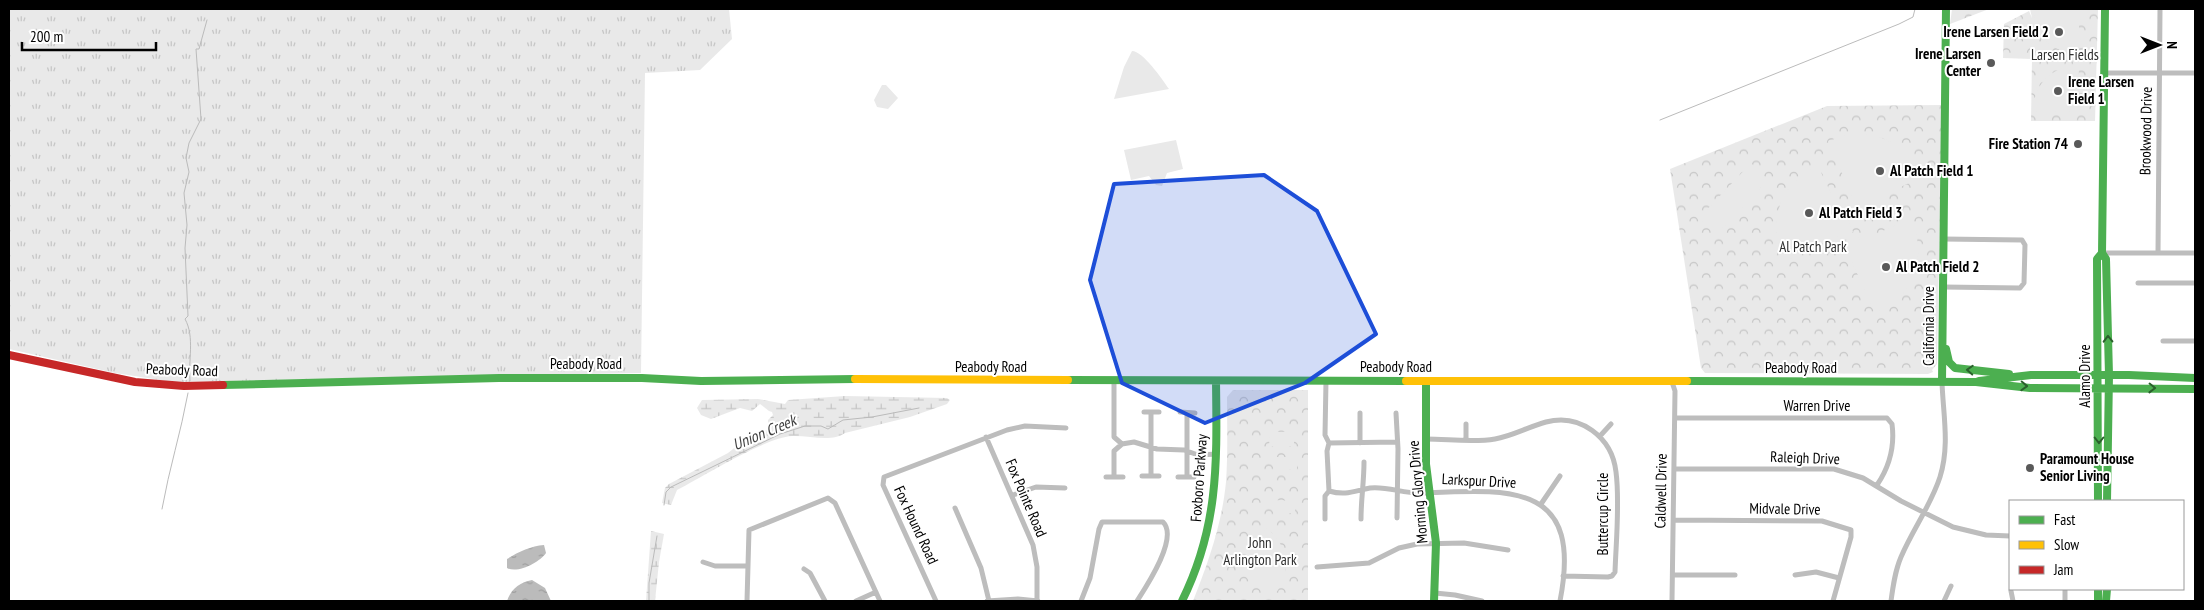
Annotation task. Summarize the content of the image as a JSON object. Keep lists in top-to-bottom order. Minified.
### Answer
{"streets":{"main road":["California Drive","Peabody Road","Alamo Drive","Foxboro Parkway","Morning Glory Drive"],"street":["Brookwood Drive","Warren Drive","Raleigh Drive","Larkspur Drive","Caldwell Drive","Fox Pointe Road","Midvale Drive","Buttercup Circle","Fox Hound Road"]},"crossings":[["California Drive","Peabody Road"],["California Drive","Raleigh Drive"],["Peabody Road","Alamo Drive"],["Peabody Road","Foxboro Parkway"],["Peabody Road","Caldwell Drive"],["Peabody Road","Morning Glory Drive"],["Warren Drive","Raleigh Drive"],["Warren Drive","Caldwell Drive"],["Raleigh Drive","Caldwell Drive"],["Larkspur Drive","Morning Glory Drive"],["Caldwell Drive","Midvale Drive"],["Fox Pointe Road","Fox Hound Road"]],"water":["Union Creek"],"parks":["Larsen Fields","Al Patch Park","John Arlington Park"],"places":["Irene Larsen Field 2","Irene Larsen Center","Irene Larsen Field 1","Fire Station 74","Al Patch Field 1","Al Patch Field 3","Al Patch Field 2","Paramount House Senior Living"],"legend":["Fast","Slow","Jam"],"scale_bar":"200 m","north":"right"}
